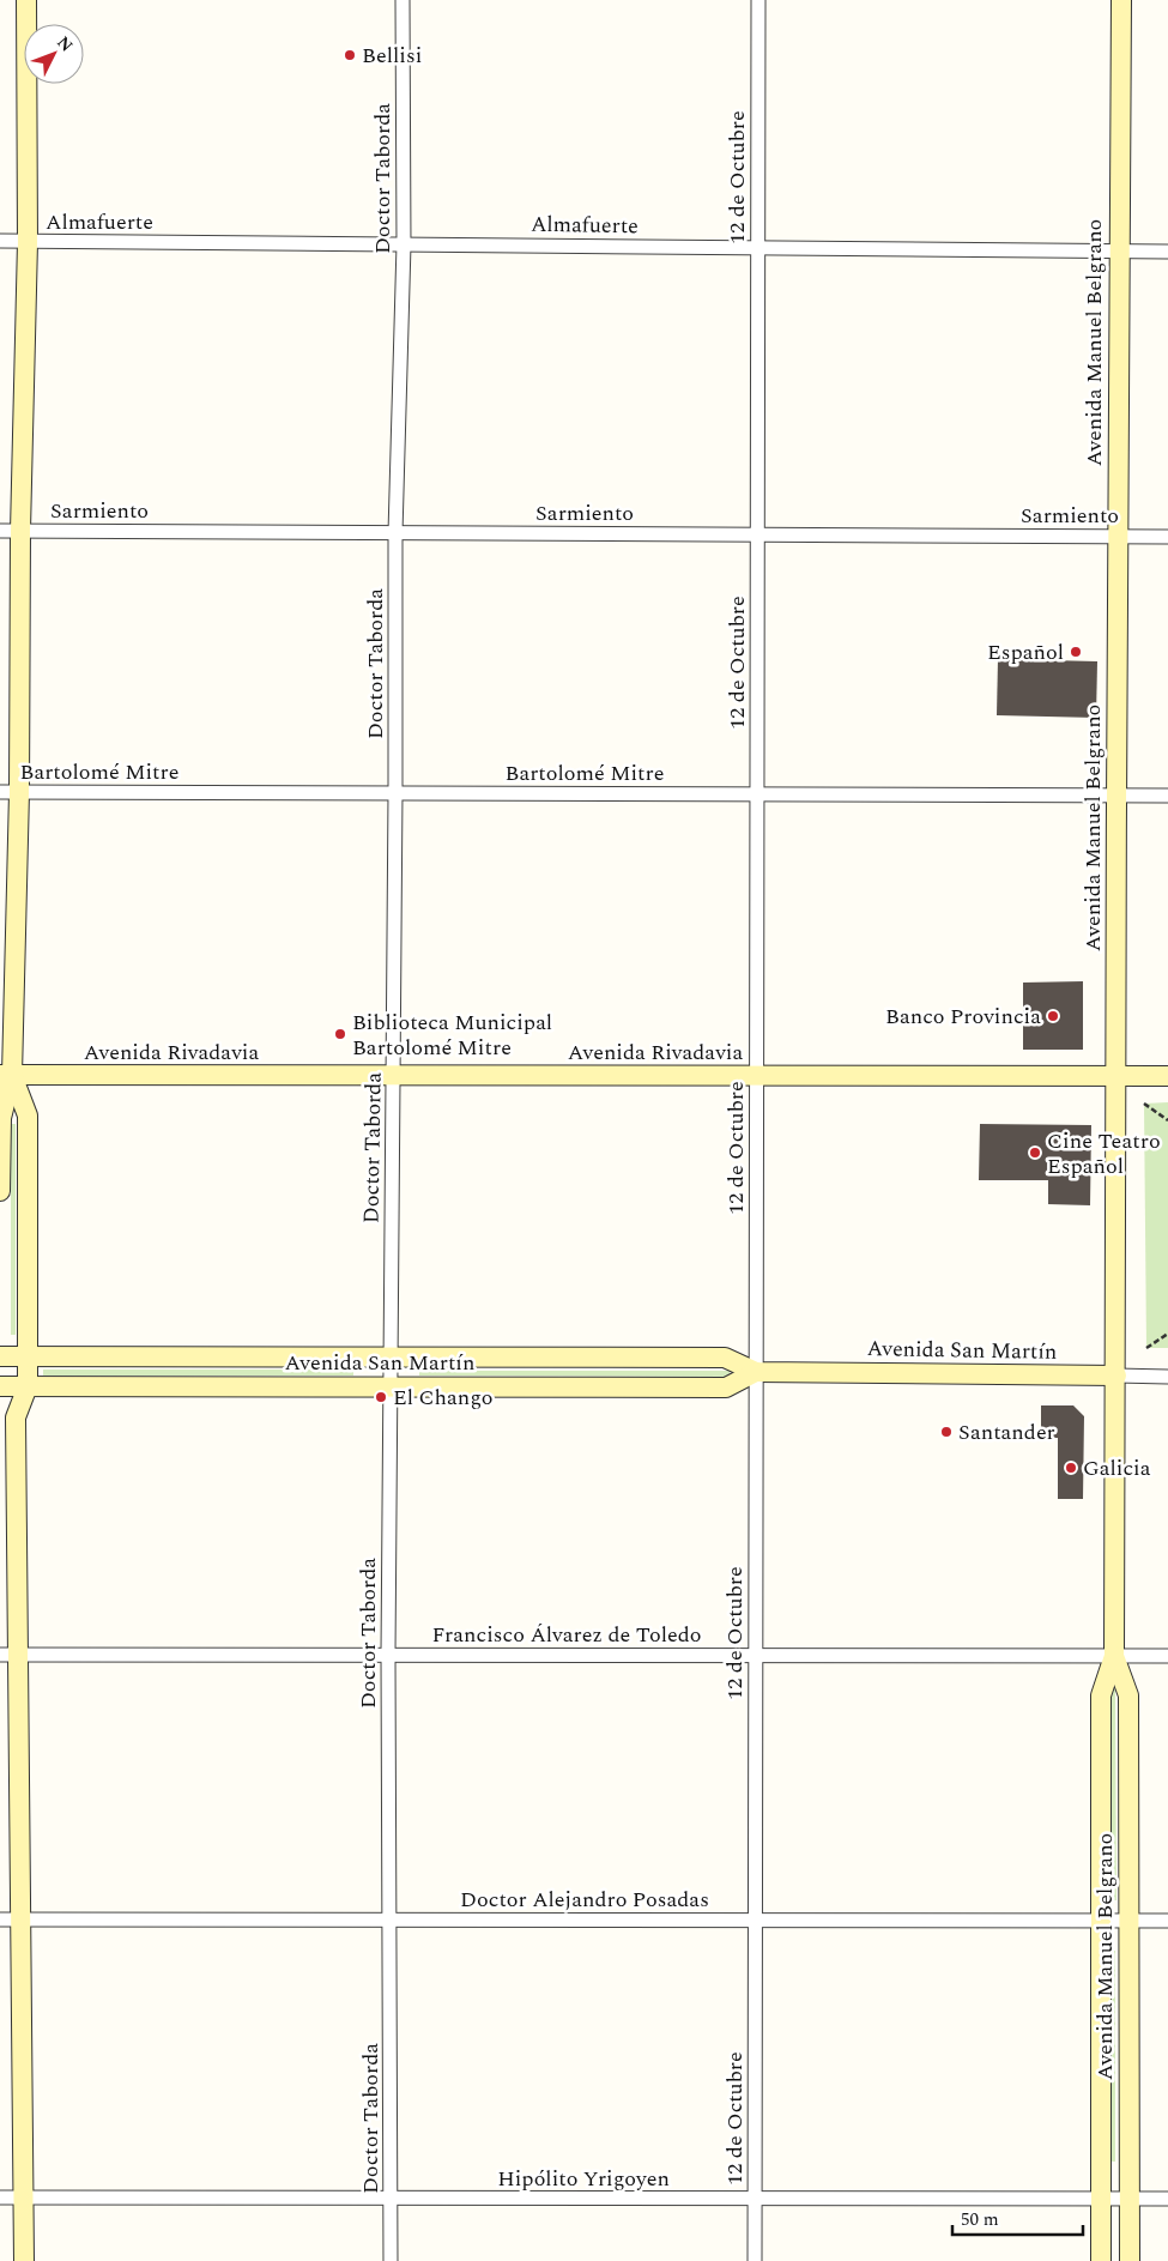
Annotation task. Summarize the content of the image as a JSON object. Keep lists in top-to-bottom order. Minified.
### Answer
{"streets":{"main road":["Avenida Manuel Belgrano","Avenida Rivadavia","Avenida San Martín"],"street":["12 de Octubre","Doctor Taborda","Almafuerte","Sarmiento","Bartolomé Mitre","Francisco Álvarez de Toledo","Doctor Alejandro Posadas","Hipólito Yrigoyen"]},"crossings":[["12 de Octubre","Almafuerte"],["12 de Octubre","Sarmiento"],["12 de Octubre","Bartolomé Mitre"],["12 de Octubre","Avenida Rivadavia"],["12 de Octubre","Avenida San Martín"],["12 de Octubre","Francisco Álvarez de Toledo"],["12 de Octubre","Doctor Alejandro Posadas"],["12 de Octubre","Hipólito Yrigoyen"],["Doctor Taborda","Almafuerte"],["Doctor Taborda","Sarmiento"],["Doctor Taborda","Bartolomé Mitre"],["Doctor Taborda","Avenida Rivadavia"],["Doctor Taborda","Avenida San Martín"],["Doctor Taborda","Francisco Álvarez de Toledo"],["Doctor Taborda","Doctor Alejandro Posadas"],["Doctor Taborda","Hipólito Yrigoyen"],["Almafuerte","Avenida Manuel Belgrano"],["Avenida Manuel Belgrano","Sarmiento"],["Avenida Manuel Belgrano","Bartolomé Mitre"],["Avenida Manuel Belgrano","Avenida Rivadavia"],["Avenida Manuel Belgrano","Avenida San Martín"],["Avenida Manuel Belgrano","Francisco Álvarez de Toledo"],["Avenida Manuel Belgrano","Doctor Alejandro Posadas"],["Avenida Manuel Belgrano","Hipólito Yrigoyen"]],"places":["Bellisi","Español","Banco Provincia","Biblioteca Municipal Bartolomé Mitre","Cine Teatro Español","El Chango","Santander","Galicia"],"scale_bar":"50 m","north":"top right"}
